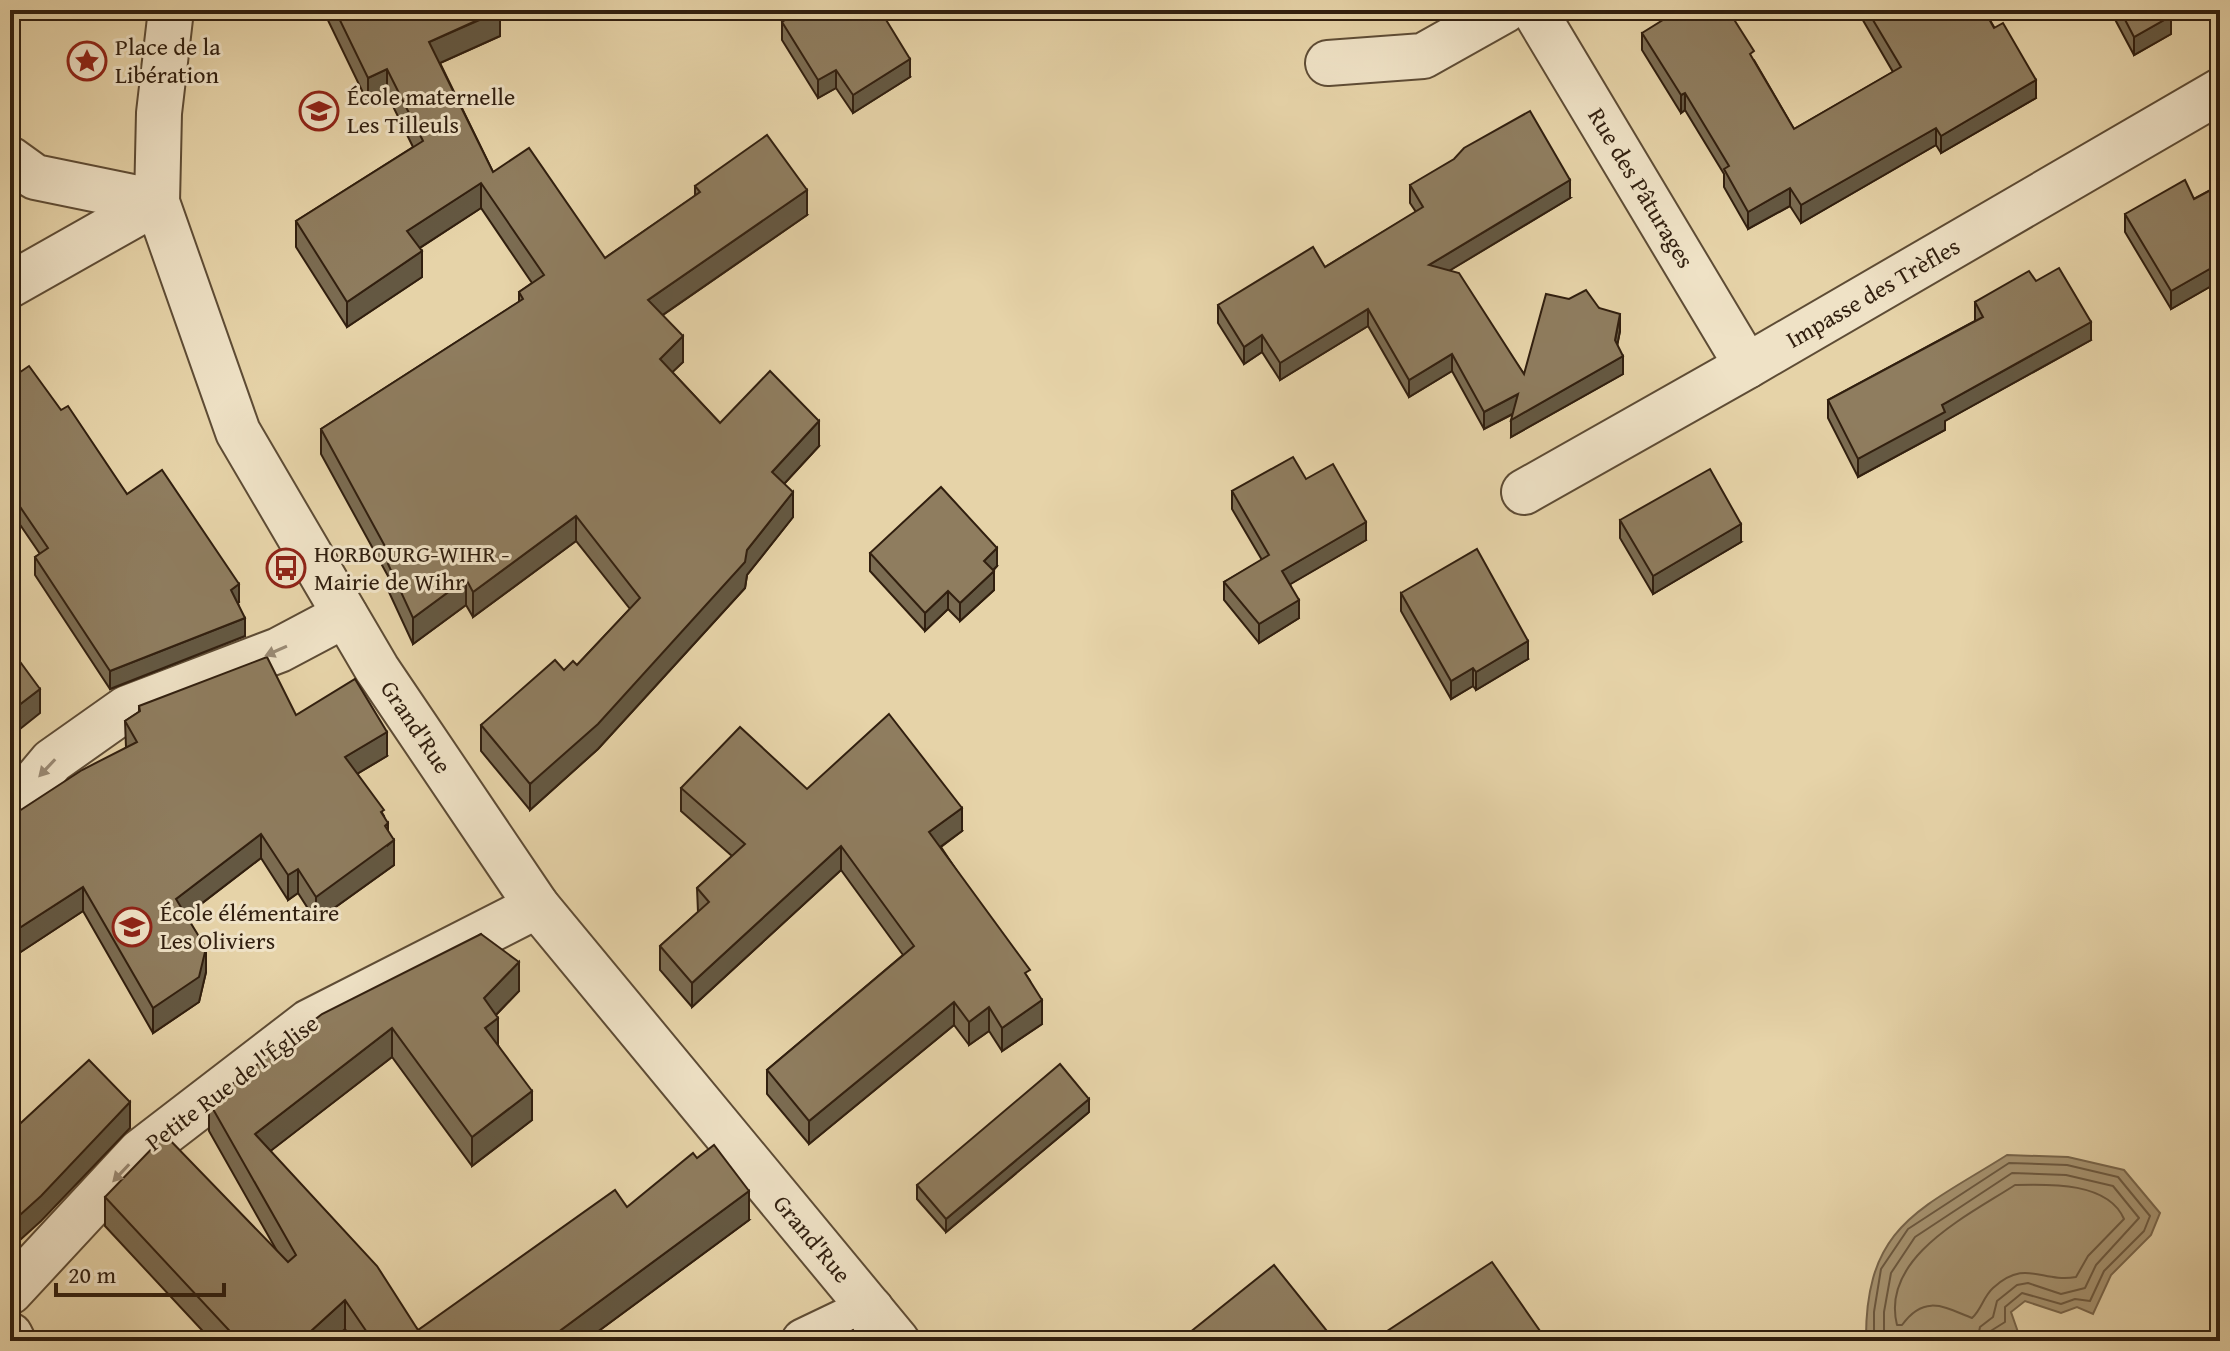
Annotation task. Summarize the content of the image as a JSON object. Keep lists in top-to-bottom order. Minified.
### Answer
{"streets":{"street":["Rue des Pâturages","Impasse des Trèfles","Grand'Rue","Petite Rue de l'Église"]},"crossings":[["Rue des Pâturages","Impasse des Trèfles"],["Grand'Rue","Petite Rue de l'Église"]],"places":{"place":["Place de la Libération"],"school or university":["École maternelle Les Tilleuls","École élémentaire Les Oliviers"],"bus stop":["HORBOURG-WIHR - Mairie de Wihr"]},"scale_bar":"20 m"}
